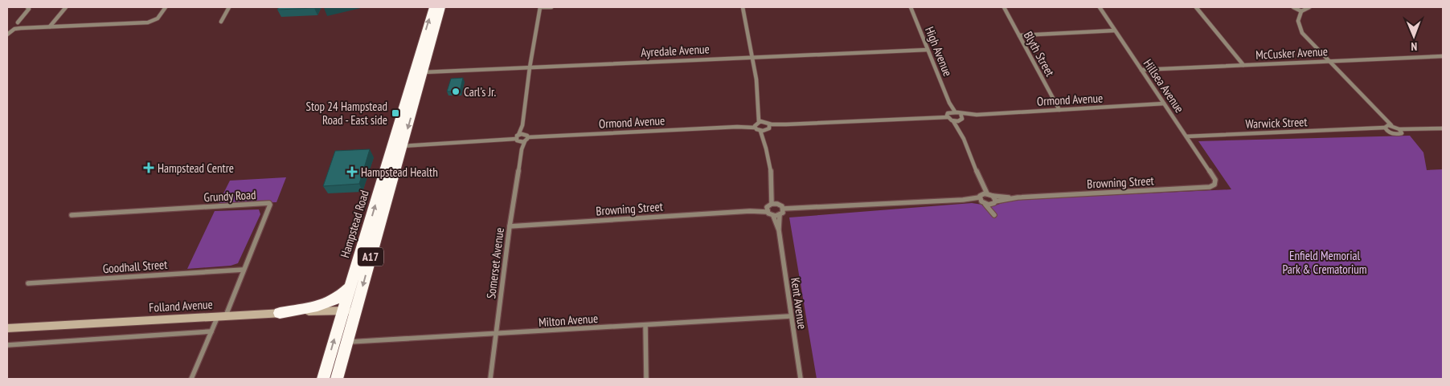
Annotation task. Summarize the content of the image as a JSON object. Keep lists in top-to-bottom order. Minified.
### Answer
{"streets":{"highway":["Hampstead Road","A17"],"street":["Ayredale Avenue","High Avenue","McCusker Avenue","Blyth Street","Hillsea Avenue","Ormond Avenue","Warwick Street","Browning Street","Grundy Road","Somerset Avenue","Goodhall Street","Kent Avenue","Folland Avenue","Milton Avenue"]},"crossings":[["Ayredale Avenue","High Avenue"],["Ayredale Avenue","Hampstead Road"],["McCusker Avenue","Hillsea Avenue"],["Blyth Street","Ormond Avenue"],["Hillsea Avenue","Ormond Avenue"],["Hillsea Avenue","Warwick Street"],["Hillsea Avenue","Browning Street"],["Ormond Avenue","Somerset Avenue"],["Browning Street","Somerset Avenue"],["Grundy Road","Goodhall Street"],["Grundy Road","Folland Avenue"],["Hampstead Road","Folland Avenue"],["Hampstead Road","Milton Avenue"],["Somerset Avenue","Milton Avenue"],["Kent Avenue","Milton Avenue"]],"parks":["Enfield Memorial Park & Crematorium"],"places":{"other":["Carl's Jr."],"transit":["Stop 24 Hampstead Road - East side"],"health":["Hampstead Centre","Hampstead Health"]},"north":"bottom"}
